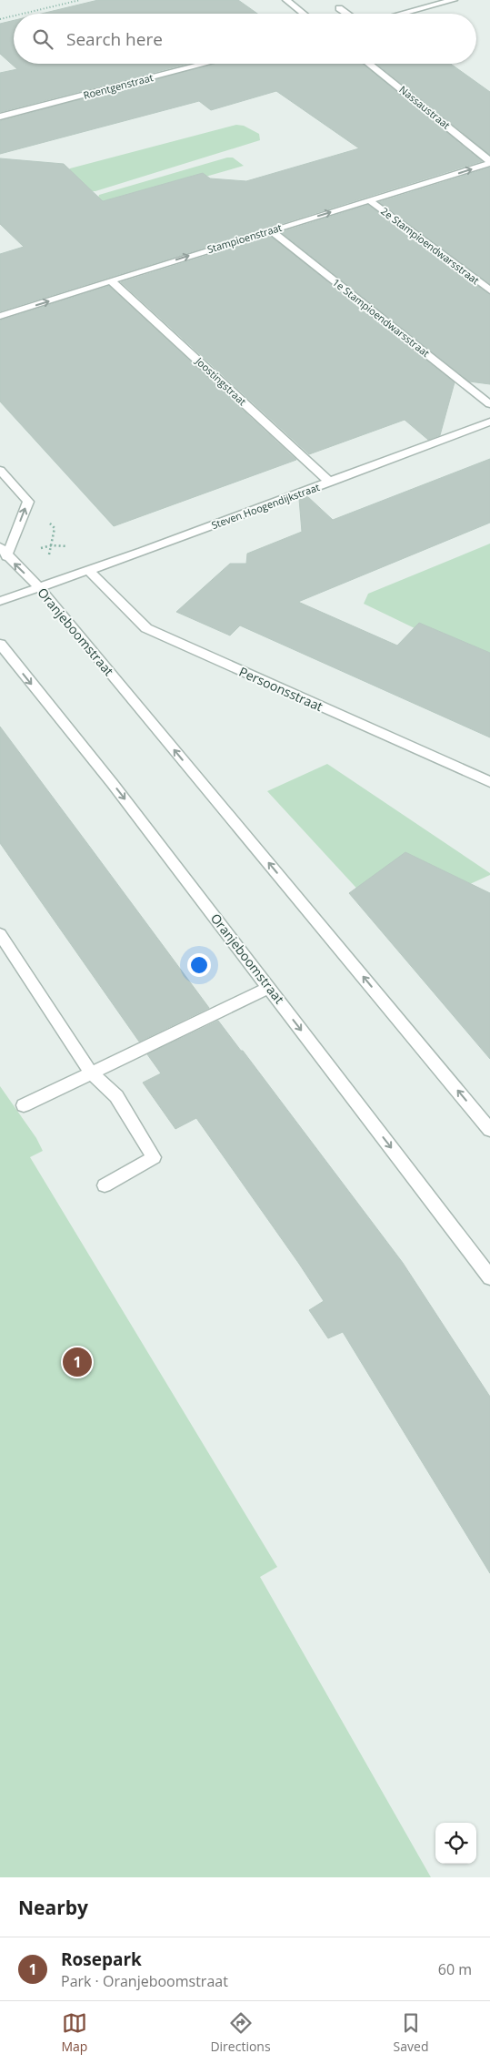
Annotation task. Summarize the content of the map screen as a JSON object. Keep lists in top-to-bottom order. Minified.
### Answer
{"streets":{"street":["Roentgenstraat","Nassaustraat","Stampioenstraat","2e Stampioendwarsstraat","1e Stampioendwarsstraat","Joostingstraat","Steven Hoogendijkstraat","Oranjeboomstraat","Persoonsstraat"]},"crossings":[["Nassaustraat","Stampioenstraat"],["Stampioenstraat","2e Stampioendwarsstraat"],["Stampioenstraat","1e Stampioendwarsstraat"],["Stampioenstraat","Joostingstraat"],["Joostingstraat","Steven Hoogendijkstraat"],["Steven Hoogendijkstraat","Oranjeboomstraat"],["Steven Hoogendijkstraat","Persoonsstraat"]],"one_way":["Stampioenstraat"],"page":{"search":"Search here","pins":"1","heading":"Nearby","list":[{"mark":"1","name":"Rosepark","note":"Park · Oranjeboomstraat","value":"60 m"}],"nav":["Map","Directions","Saved"]}}
